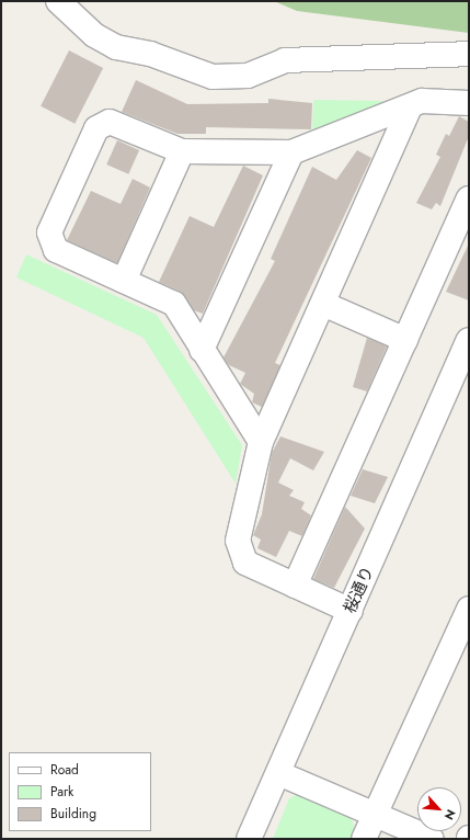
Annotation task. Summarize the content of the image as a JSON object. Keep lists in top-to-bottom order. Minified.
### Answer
{"streets":{"street":["桜通り"]},"legend":["Road","Park","Building"],"north":"bottom right"}
